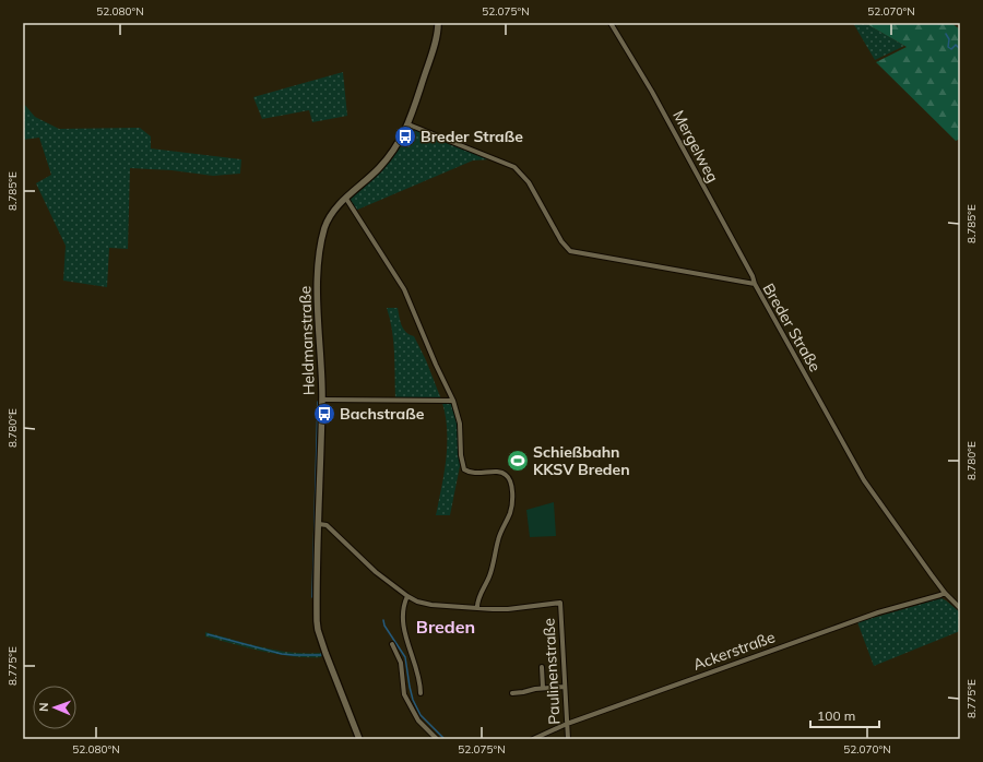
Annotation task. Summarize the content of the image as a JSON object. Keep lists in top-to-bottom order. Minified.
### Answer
{"streets":{"main road":["Heldmanstraße"],"street":["Mergelweg","Breder Straße","Ackerstraße","Paulinenstraße"]},"crossings":[["Mergelweg","Breder Straße"],["Breder Straße","Heldmanstraße"],["Breder Straße","Ackerstraße"],["Ackerstraße","Paulinenstraße"]],"districts":["Breden"],"places":{"bus stop":["Breder Straße","Bachstraße"],"sports":["Schießbahn KKSV Breden"]},"scale_bar":"100 m","north":"left","coordinates":["52.080°N","52.075°N","52.070°N","8.785°E","8.780°E","8.775°E"]}
